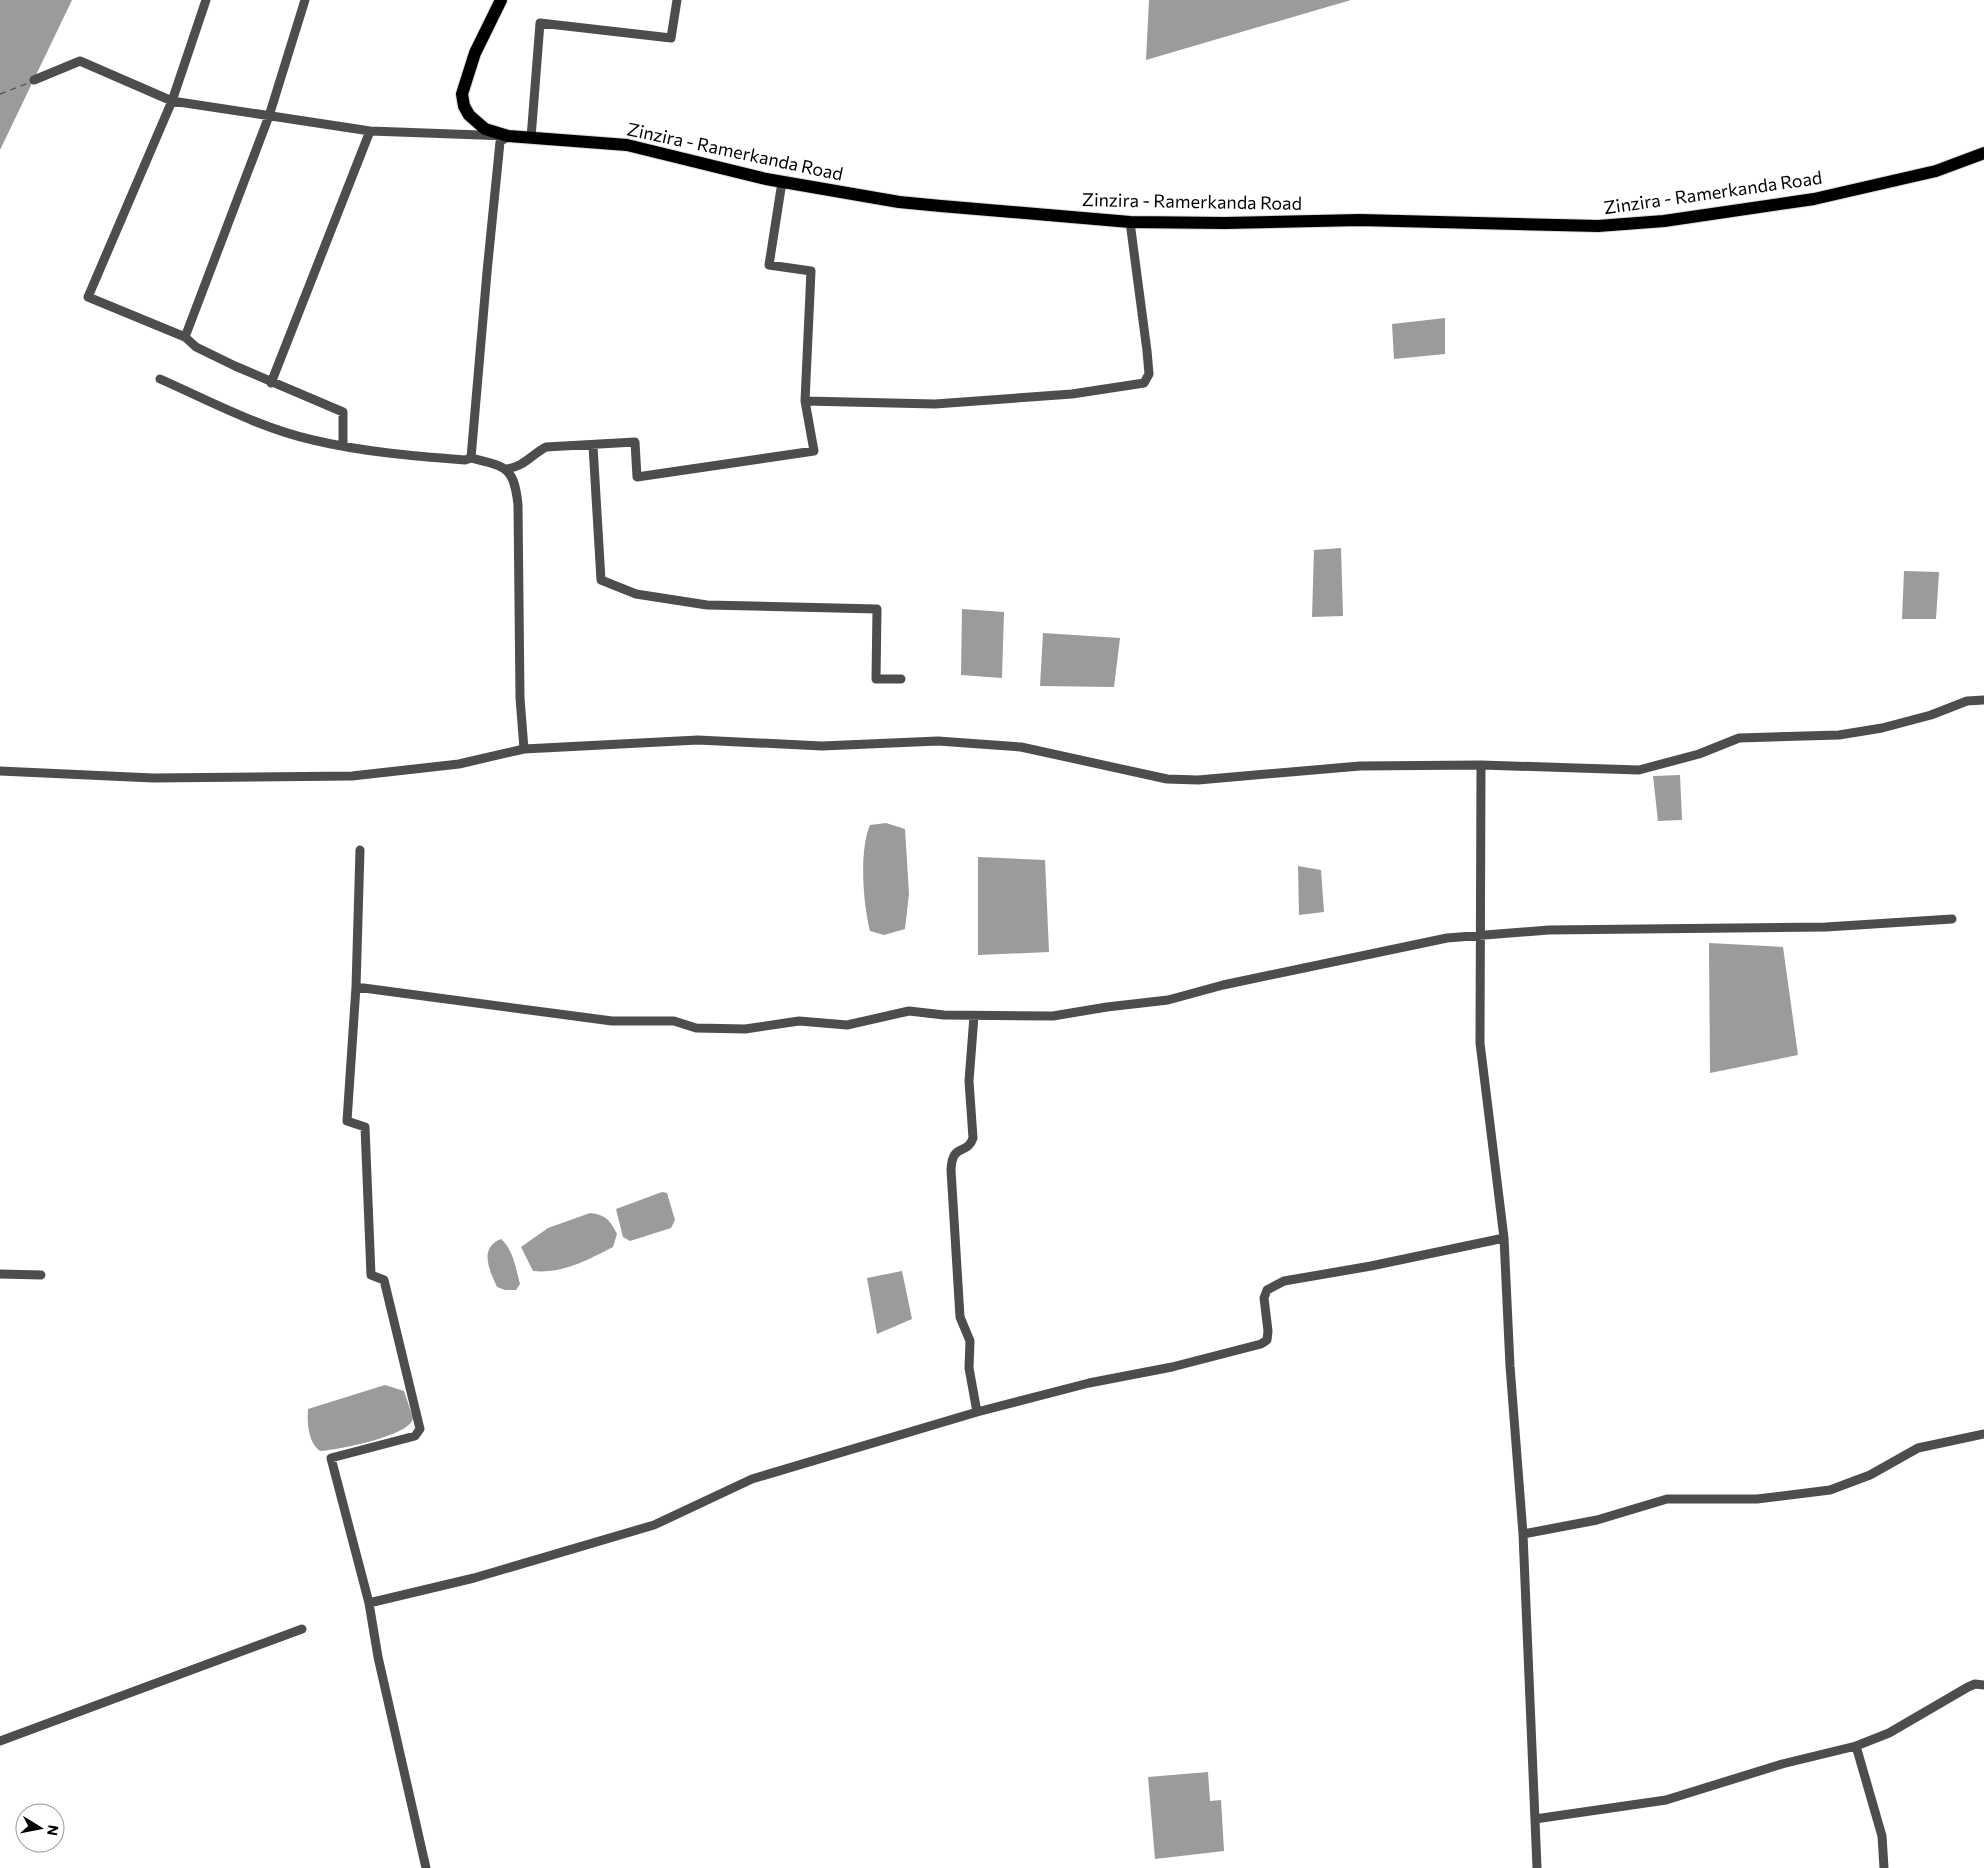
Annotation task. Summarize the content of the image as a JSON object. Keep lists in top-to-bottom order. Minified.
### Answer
{"streets":{"main road":["Zinzira - Ramerkanda Road"]},"north":"right"}
